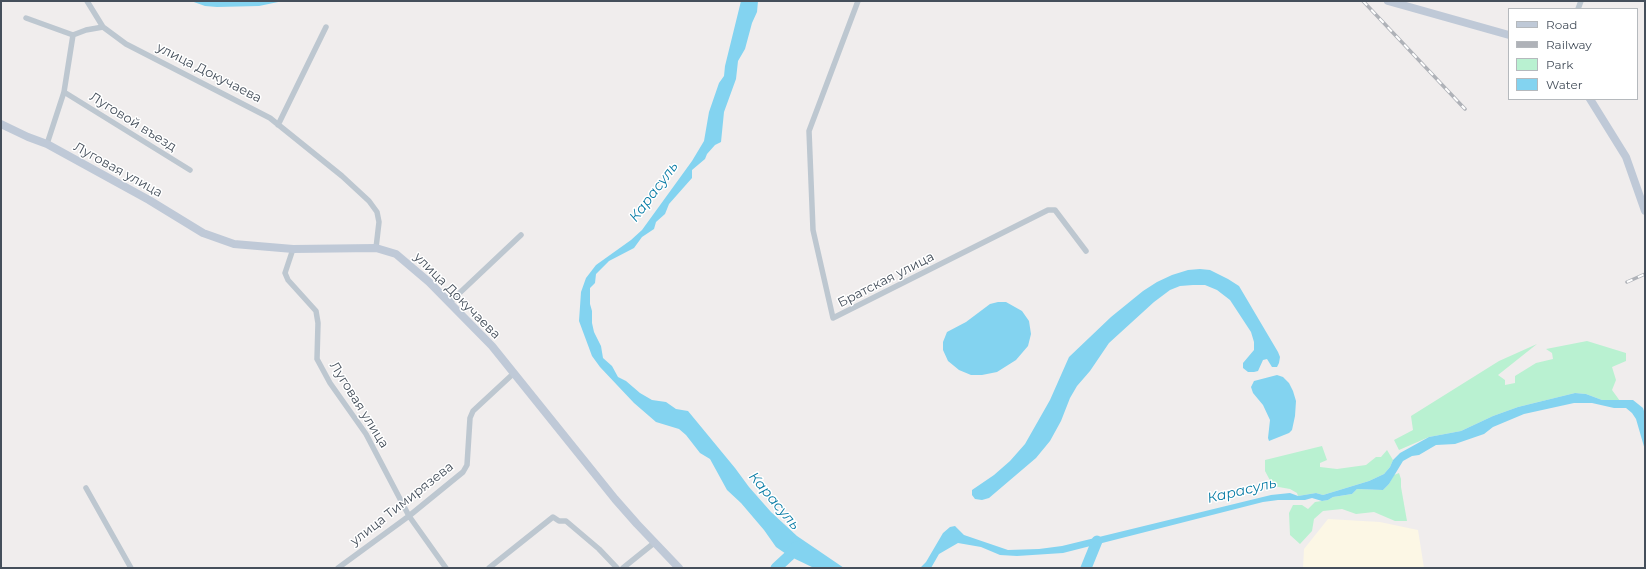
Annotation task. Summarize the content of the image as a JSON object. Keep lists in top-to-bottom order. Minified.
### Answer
{"streets":{"main road":["улица Докучаева","Луговая улица"],"street":["Луговой въезд","Братская улица","улица Тимирязева"]},"crossings":[["улица Докучаева","Луговая улица"],["улица Докучаева","улица Тимирязева"],["Луговая улица","улица Тимирязева"]],"water":["Карасуль"],"legend":["Road","Railway","Park","Water"]}
